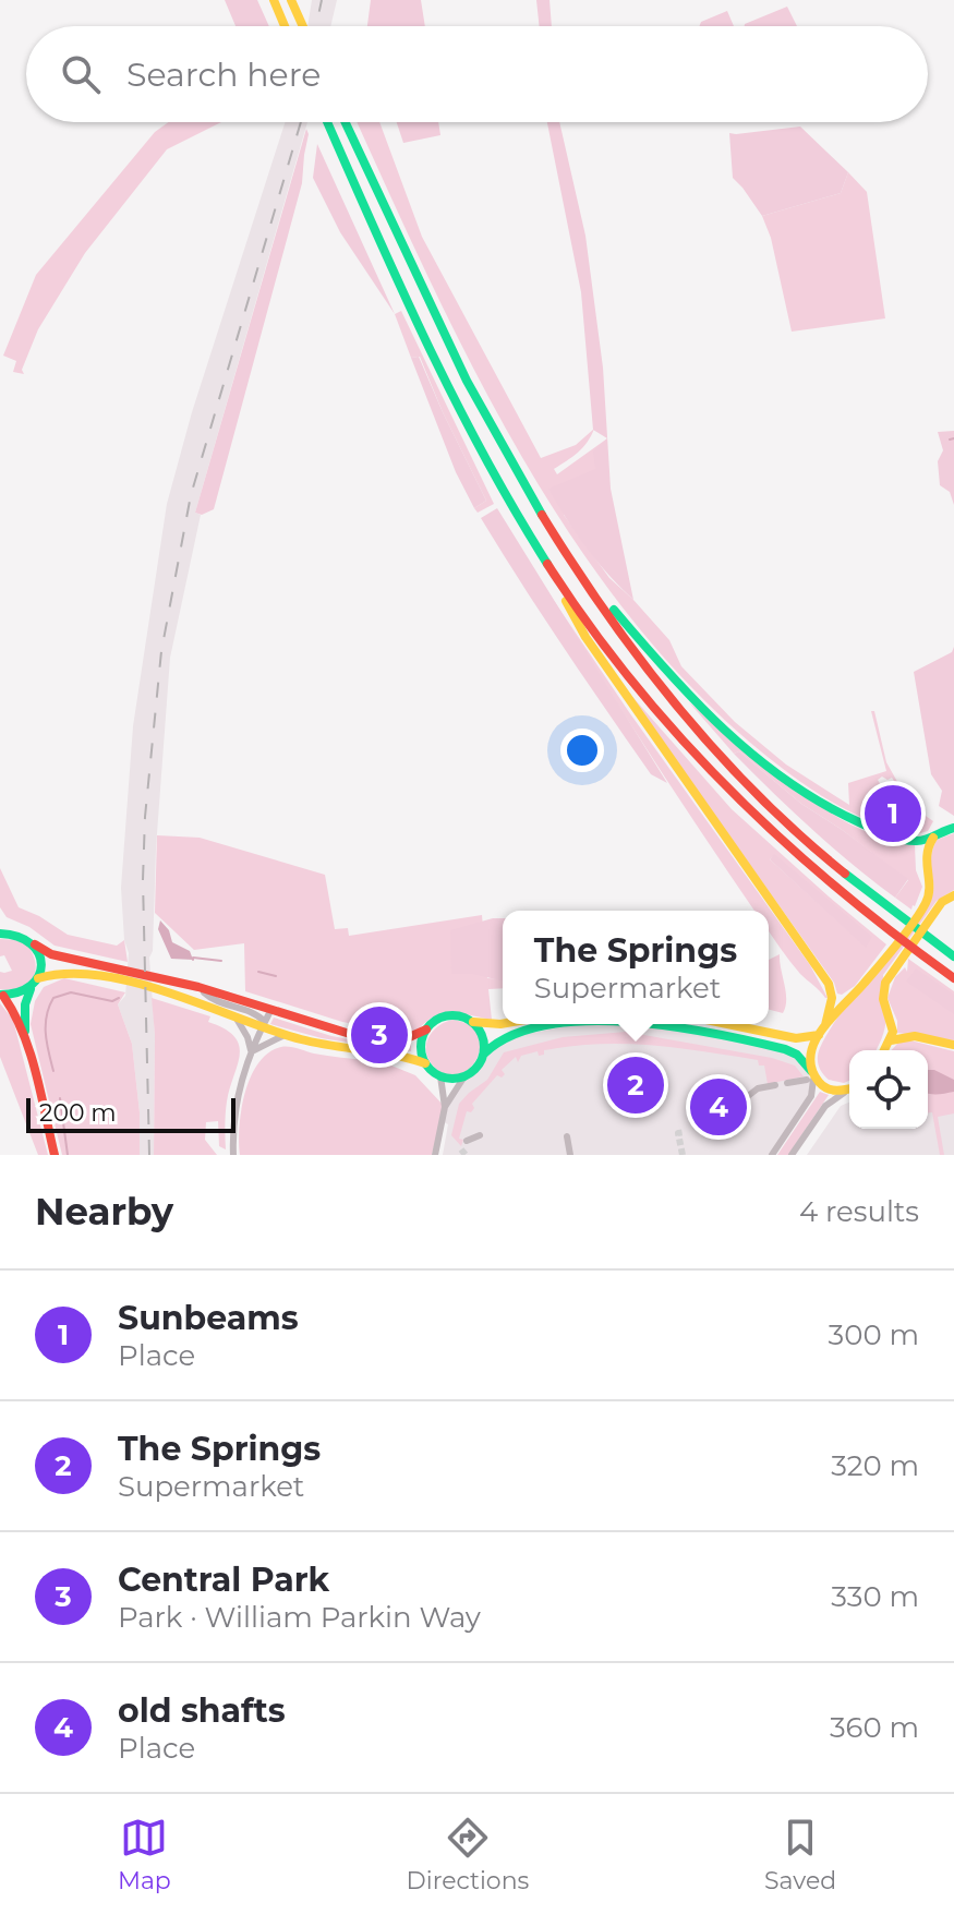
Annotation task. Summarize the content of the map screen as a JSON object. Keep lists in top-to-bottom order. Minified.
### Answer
{"scale_bar":"200 m","page":{"search":"Search here","pins":["1","3","2","4"],"popup":["The Springs","Supermarket"],"scale":"200 m","heading":["Nearby","4 results"],"list":[{"mark":"1","name":"Sunbeams","note":"Place","value":"300 m"},{"mark":"2","name":"The Springs","note":"Supermarket","value":"320 m"},{"mark":"3","name":"Central Park","note":"Park · William Parkin Way","value":"330 m"},{"mark":"4","name":"old shafts","note":"Place","value":"360 m"}],"nav":["Map","Directions","Saved"]}}
